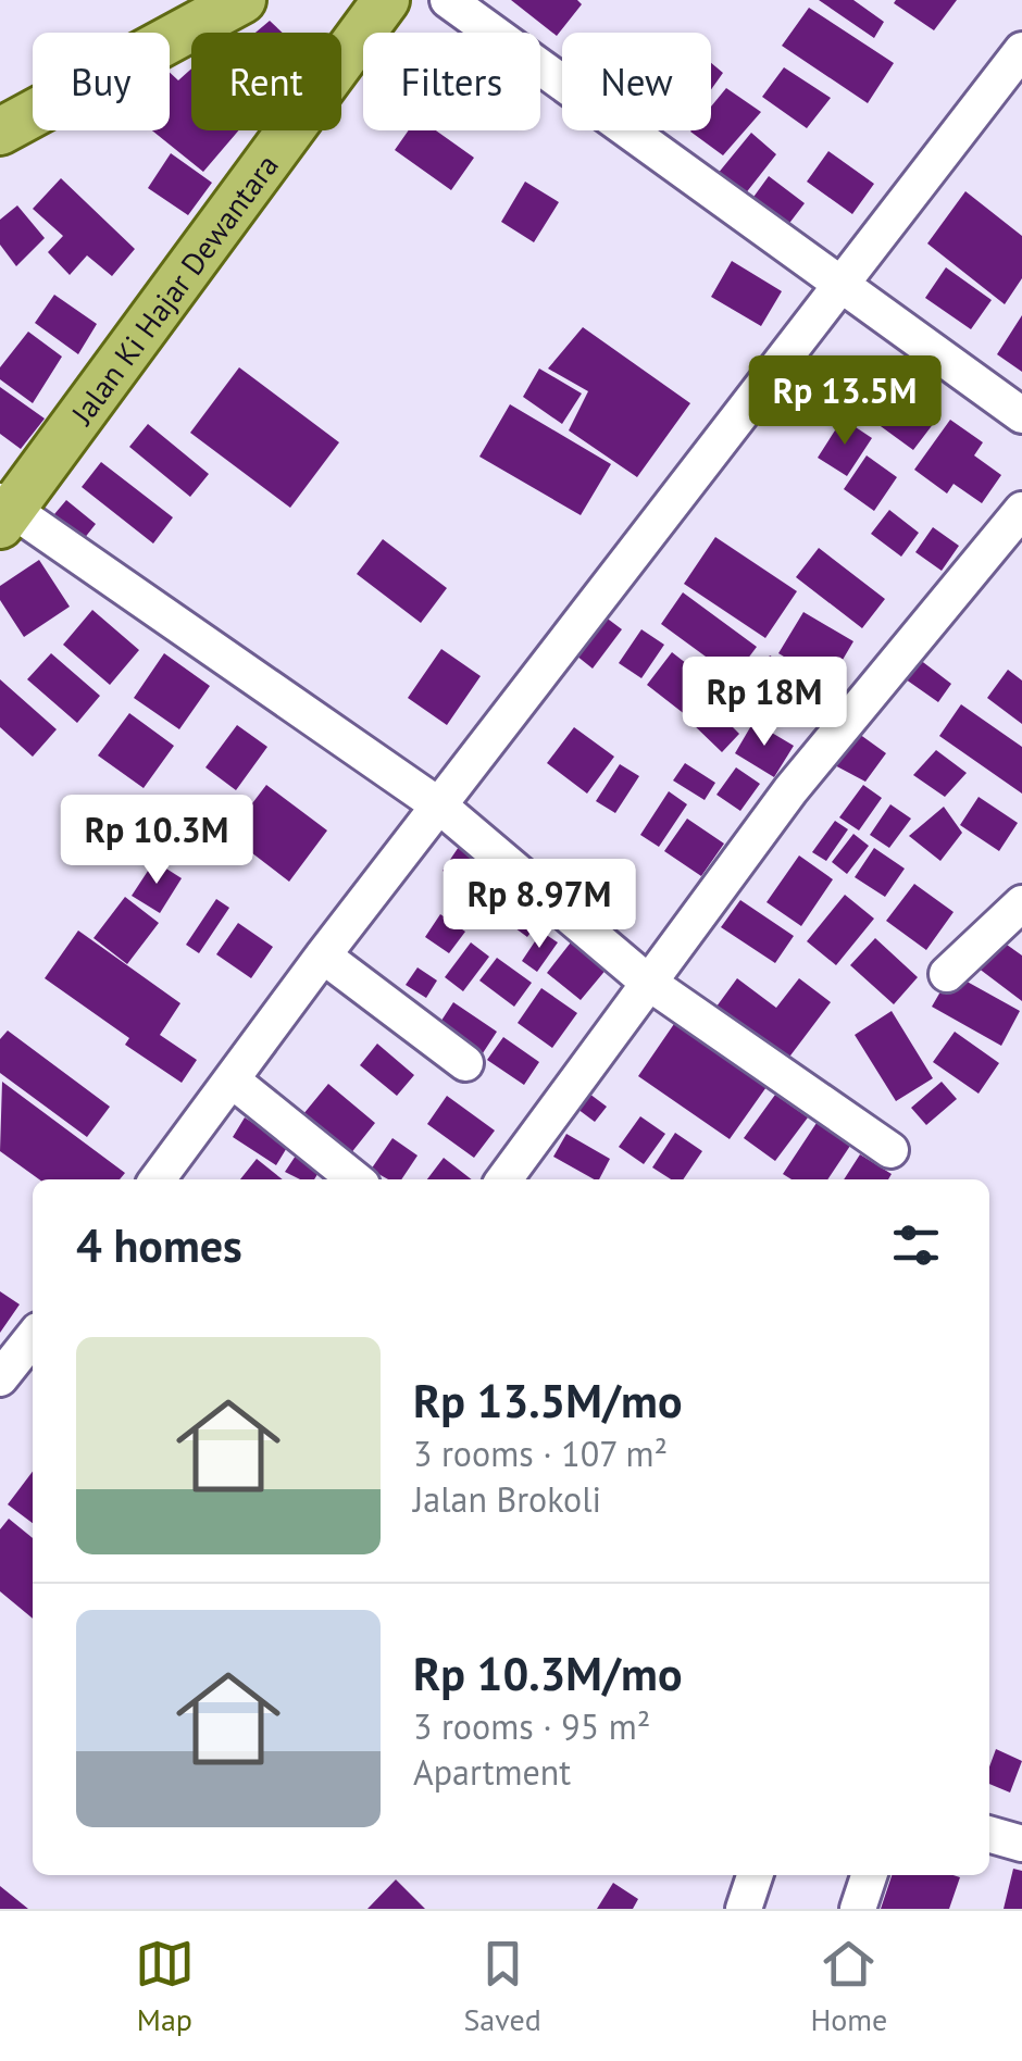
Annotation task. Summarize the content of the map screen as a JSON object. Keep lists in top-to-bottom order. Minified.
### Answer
{"streets":{"main road":["Jalan Ki Hajar Dewantara"]},"page":{"chip":["Buy","Rent","Filters","New"],"price":["Rp 13.5M","Rp 18M","Rp 10.3M","Rp 8.97M"],"heading":"4 homes","list":[{"name":"Rp 13.5M/mo","note":"3 rooms · 107 m² · Jalan Brokoli"},{"name":"Rp 10.3M/mo","note":"3 rooms · 95 m² · Apartment"}],"tabs":["Map","Saved","Home"]}}
